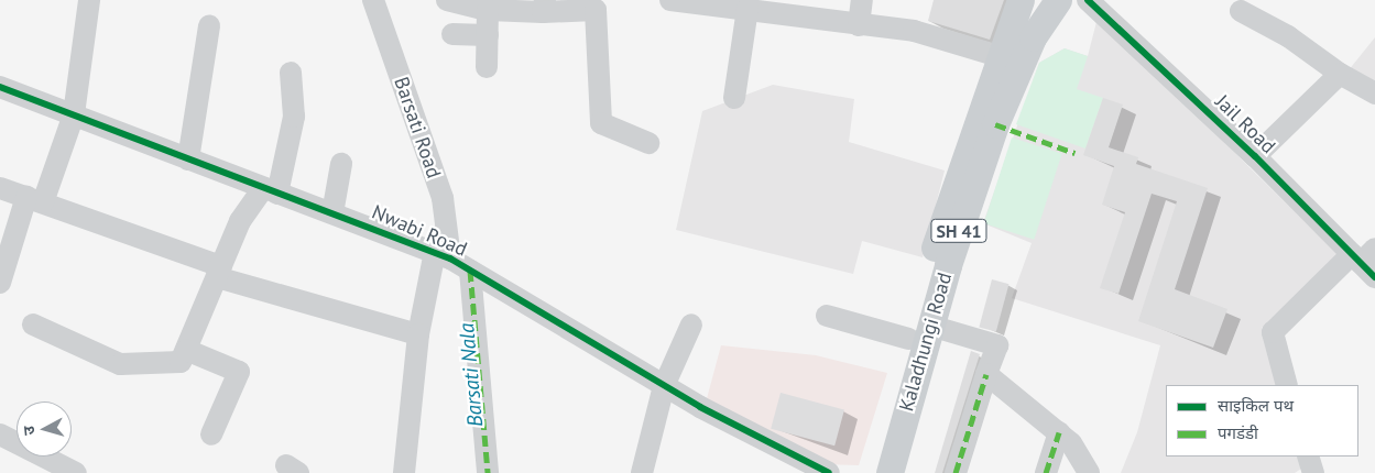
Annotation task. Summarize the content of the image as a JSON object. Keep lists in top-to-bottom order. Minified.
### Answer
{"streets":{"main road":["SH 41","Kaladhungi Road"],"street":["Jail Road","Barsati Road","Nwabi Road"]},"crossings":[["Barsati Road","Nwabi Road"]],"water":["Barsati Nala"],"legend":["साइकिल पथ","पगडंडी"],"north":"left"}
